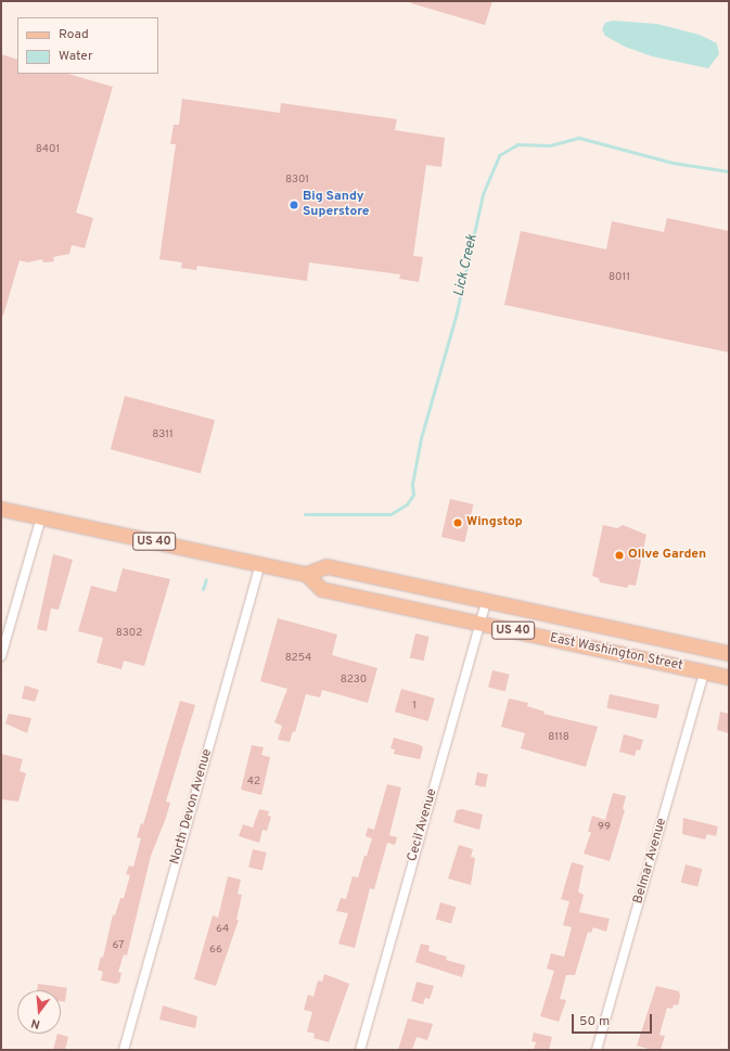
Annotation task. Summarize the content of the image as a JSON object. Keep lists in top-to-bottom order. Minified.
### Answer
{"streets":{"main road":["US 40","East Washington Street"],"street":["North Devon Avenue","Cecil Avenue","Belmar Avenue"]},"crossings":[["US 40","East Washington Street"],["US 40","North Devon Avenue"],["East Washington Street","Cecil Avenue"],["East Washington Street","Belmar Avenue"]],"water":["Lick Creek"],"places":["Big Sandy Superstore","Wingstop","Olive Garden"],"house_numbers":["8401","8301","8011","8311","8302","8254","8230","1","8118","42","99","64","67","66"],"legend":["Road","Water"],"scale_bar":"50 m","north":"bottom"}
